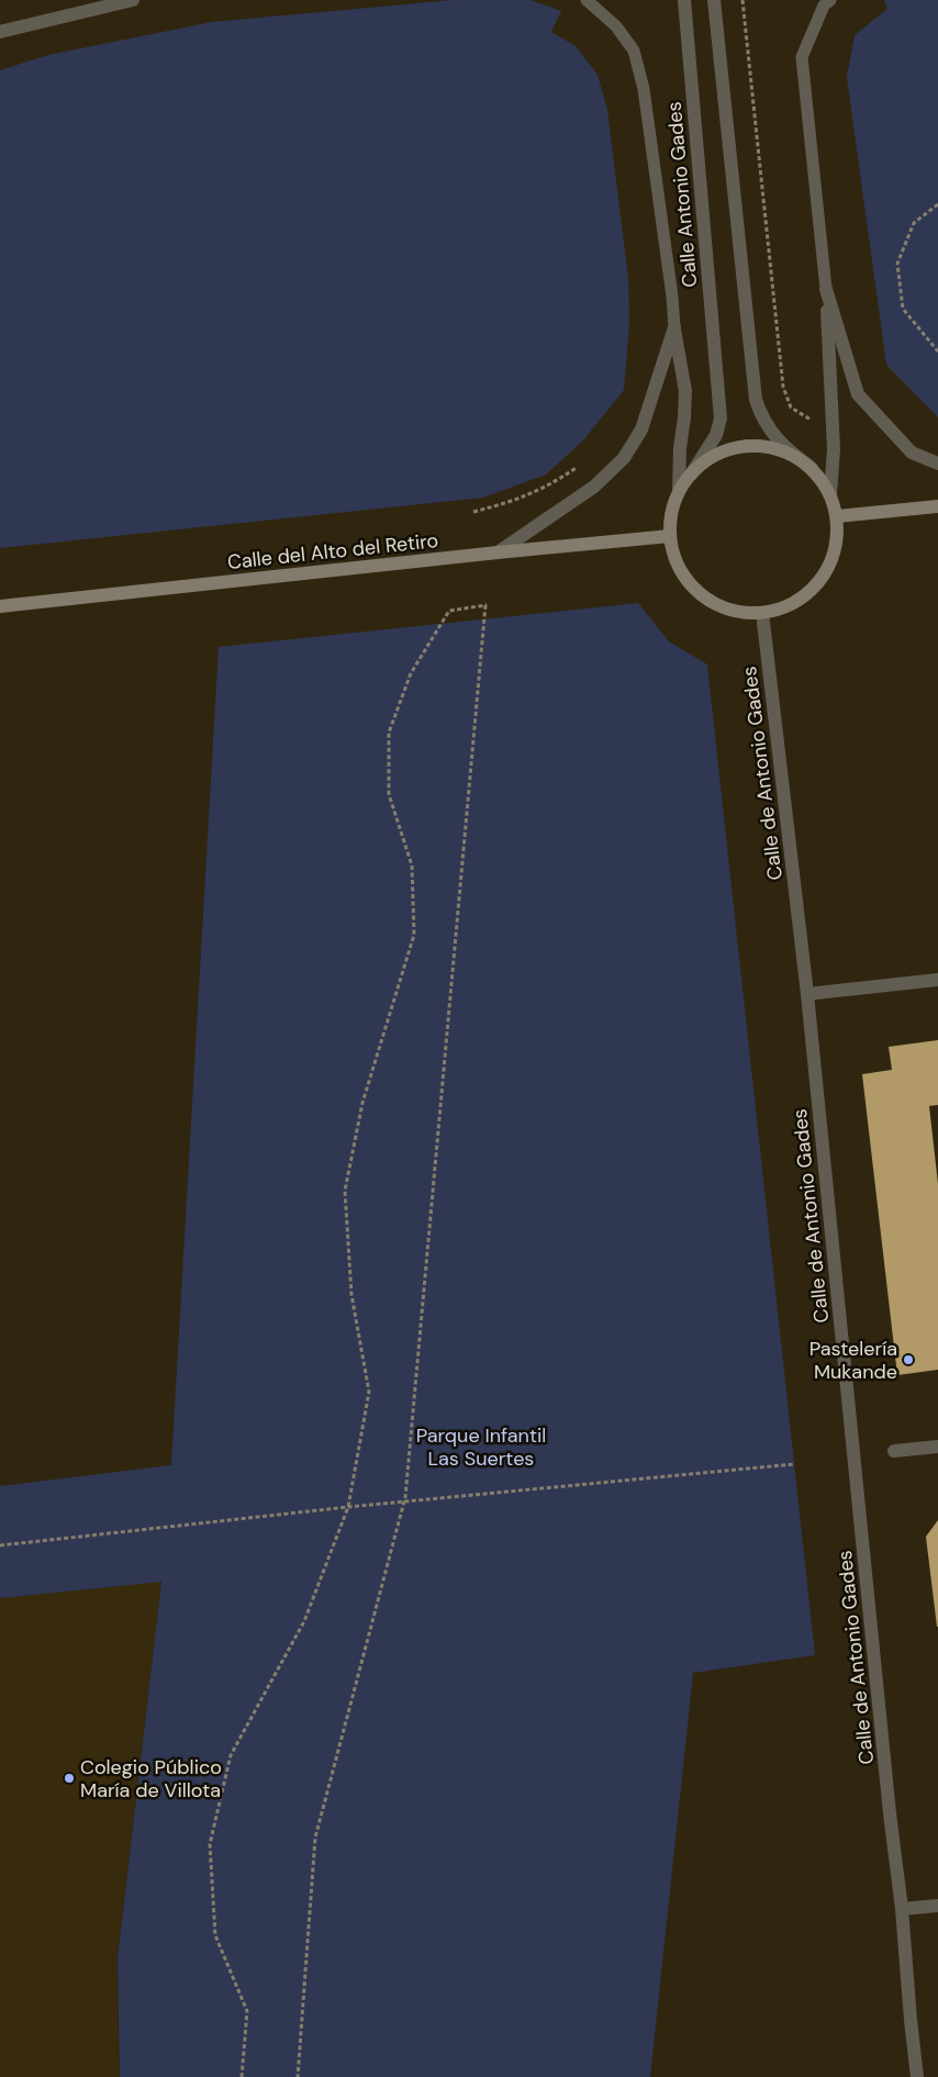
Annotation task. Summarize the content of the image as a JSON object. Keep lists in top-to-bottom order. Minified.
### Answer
{"streets":{"main road":["Calle del Alto del Retiro"],"street":["Calle Antonio Gades","Calle de Antonio Gades"]},"crossings":[["Calle Antonio Gades","Calle del Alto del Retiro"],["Calle Antonio Gades","Calle de Antonio Gades"],["Calle del Alto del Retiro","Calle de Antonio Gades"]],"parks":["Parque Infantil Las Suertes"],"places":["Pastelería Mukande","Colegio Público María de Villota"]}
